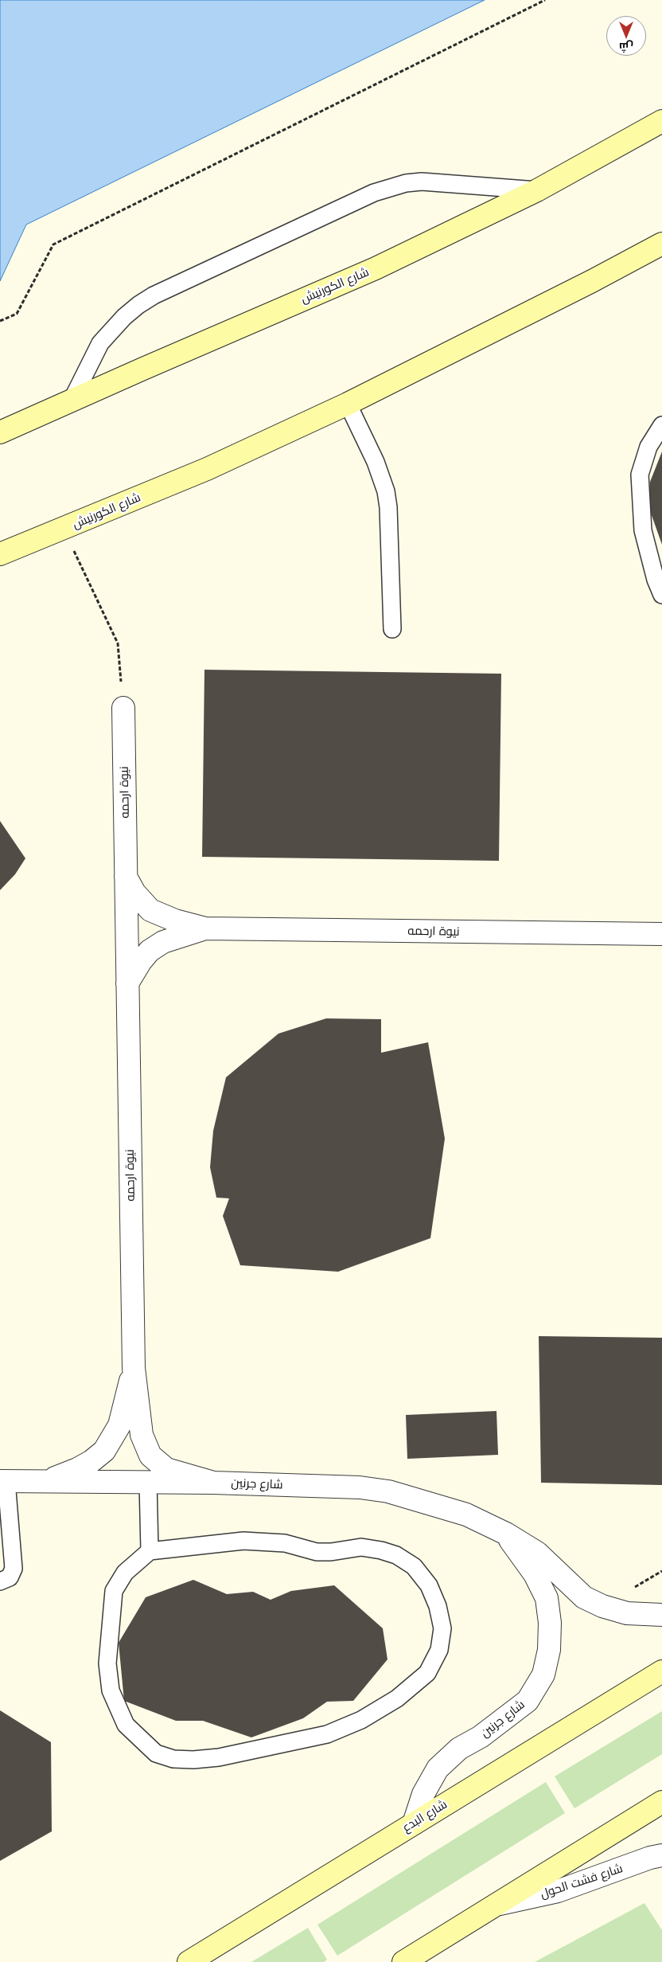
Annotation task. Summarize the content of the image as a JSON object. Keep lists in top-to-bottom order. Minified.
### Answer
{"streets":{"main road":["شارع الكورنيش","شارع البدع"],"street":["نيوة ارحمه","شارع جرنين","شارع فشت الحول"]},"crossings":[["نيوة ارحمه","شارع جرنين"],["شارع جرنين","شارع البدع"]],"north":"bottom"}
